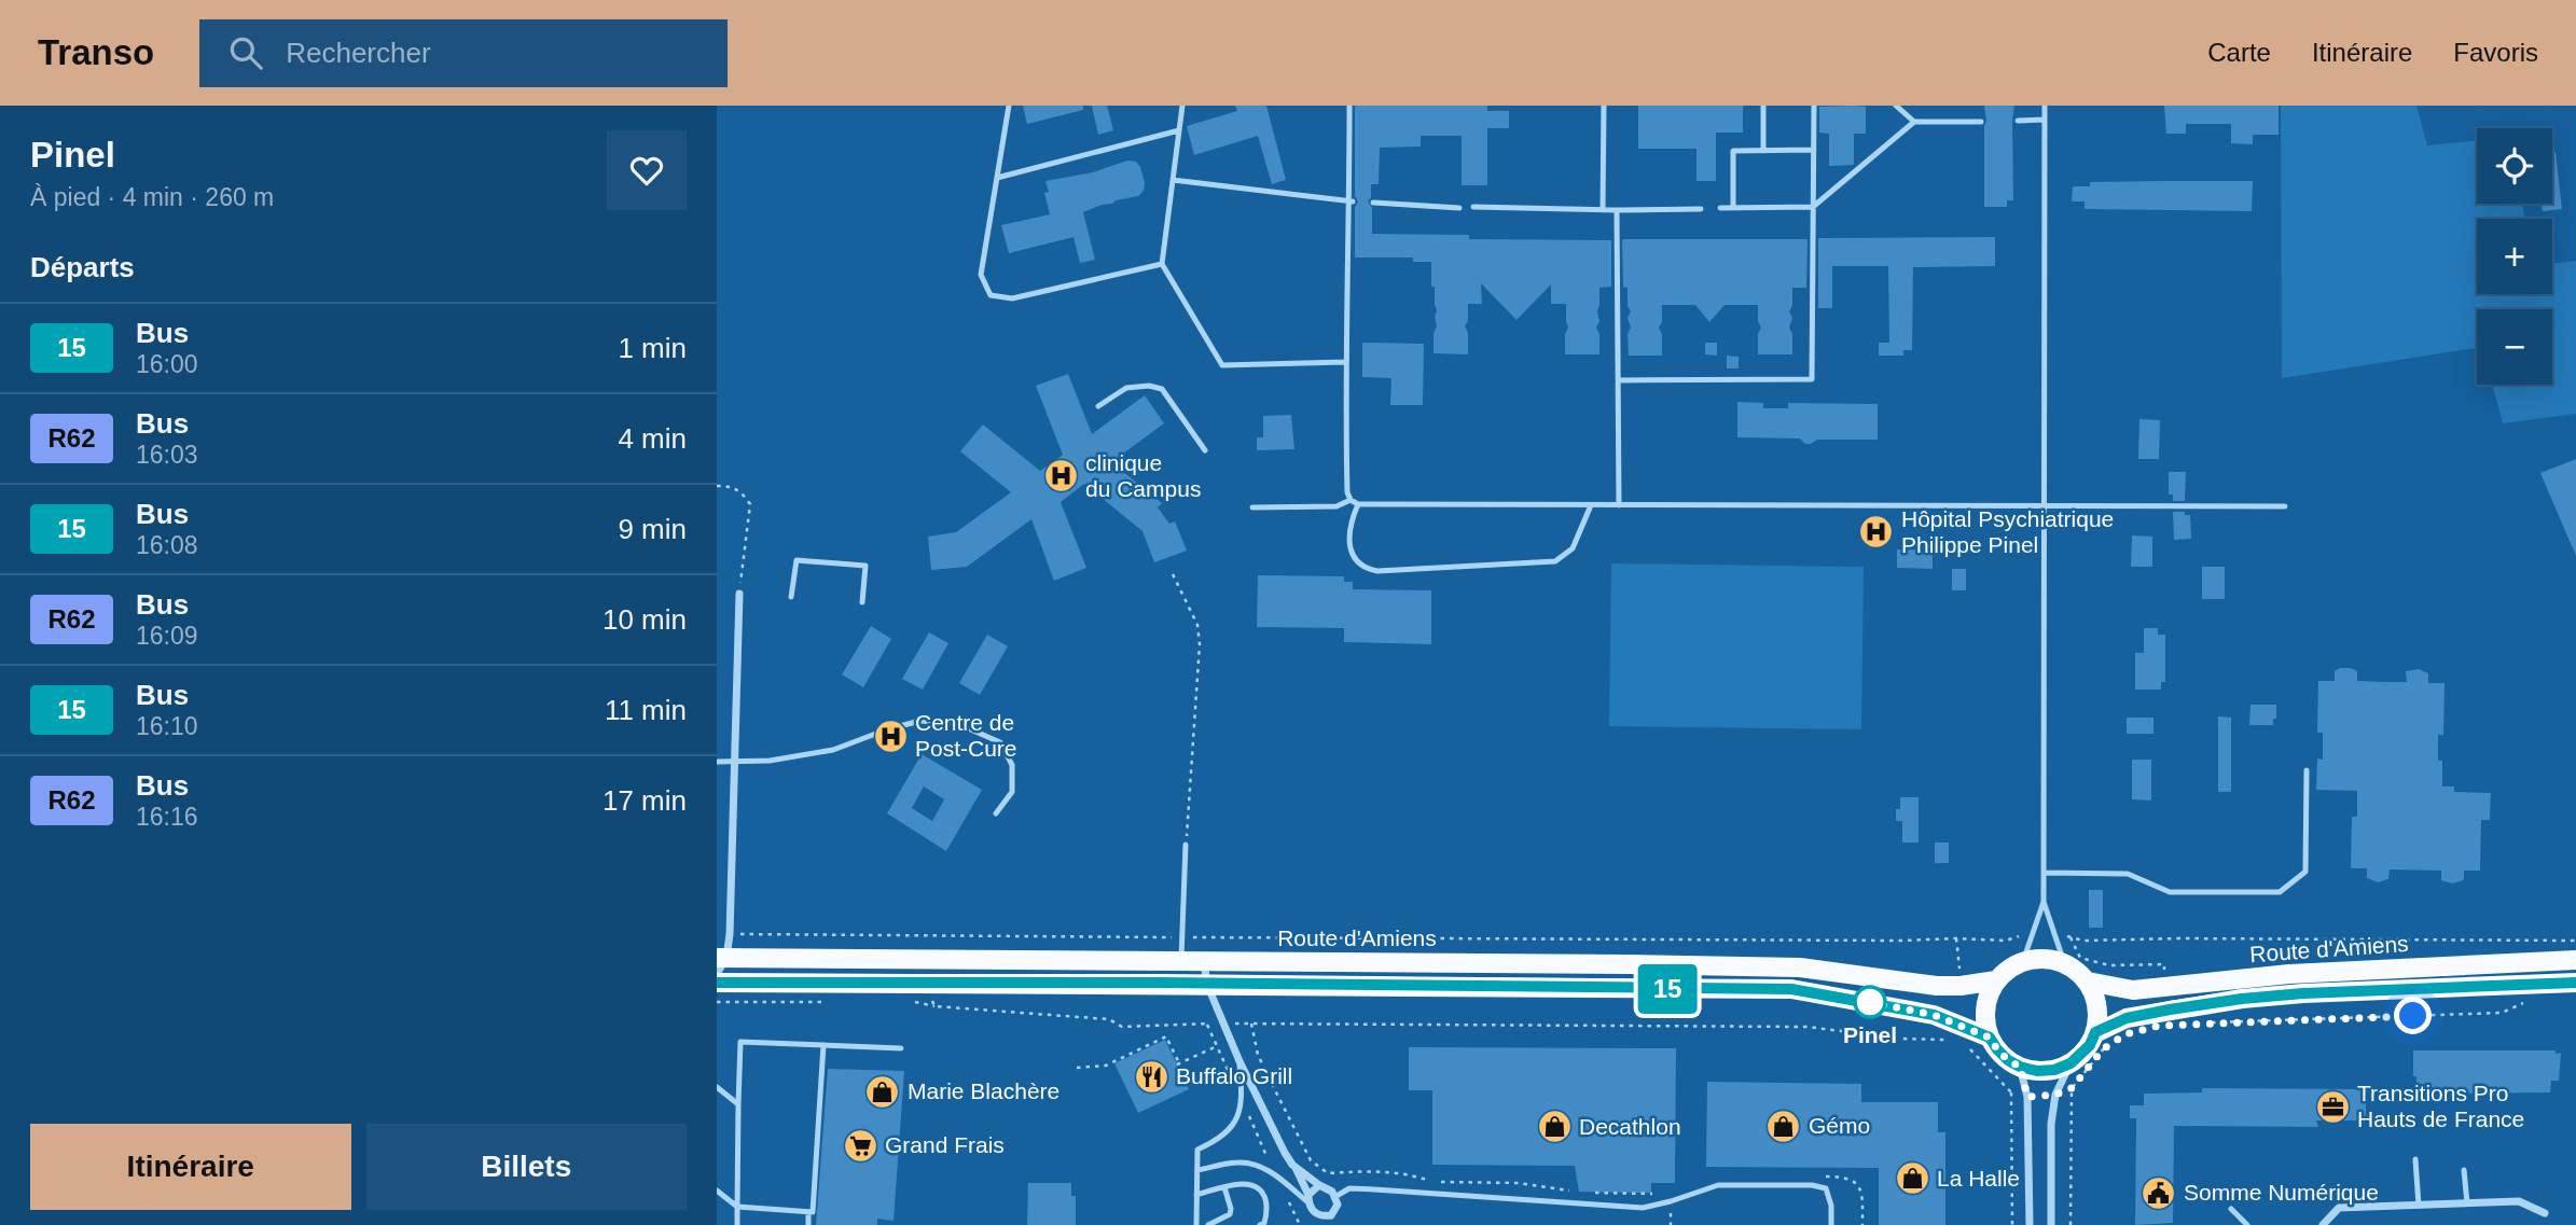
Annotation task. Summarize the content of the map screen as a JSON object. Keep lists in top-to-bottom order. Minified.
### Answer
{"streets":{"main road":["Route d'Amiens"]},"places":{"hospital":["clinique du Campus","Hôpital Psychiatrique Philippe Pinel","Centre de Post-Cure"],"other":["Pinel"],"restaurant":["Buffalo Grill"],"shop":["Marie Blachère","Gémo","Decathlon","La Halle"],"office":["Transitions Pro Hauts de France"],"supermarket":["Grand Frais"],"public building":["Somme Numérique"]},"lines":["bus line 15"],"page":{"header":"Transo","search":"Rechercher","nav":["Carte","Itinéraire","Favoris"],"heading":[["Pinel","À pied · 4 min · 260 m"],"Départs"],"on_map":"15","map_buttons":["+","−"],"list":[{"mark":"15","name":"Bus","note":"16:00","value":"1 min"},{"mark":"R62","name":"Bus","note":"16:03","value":"4 min"},{"mark":"15","name":"Bus","note":"16:08","value":"9 min"},{"mark":"R62","name":"Bus","note":"16:09","value":"10 min"},{"mark":"15","name":"Bus","note":"16:10","value":"11 min"},{"mark":"R62","name":"Bus","note":"16:16","value":"17 min"}],"buttons":["Itinéraire","Billets"]}}
